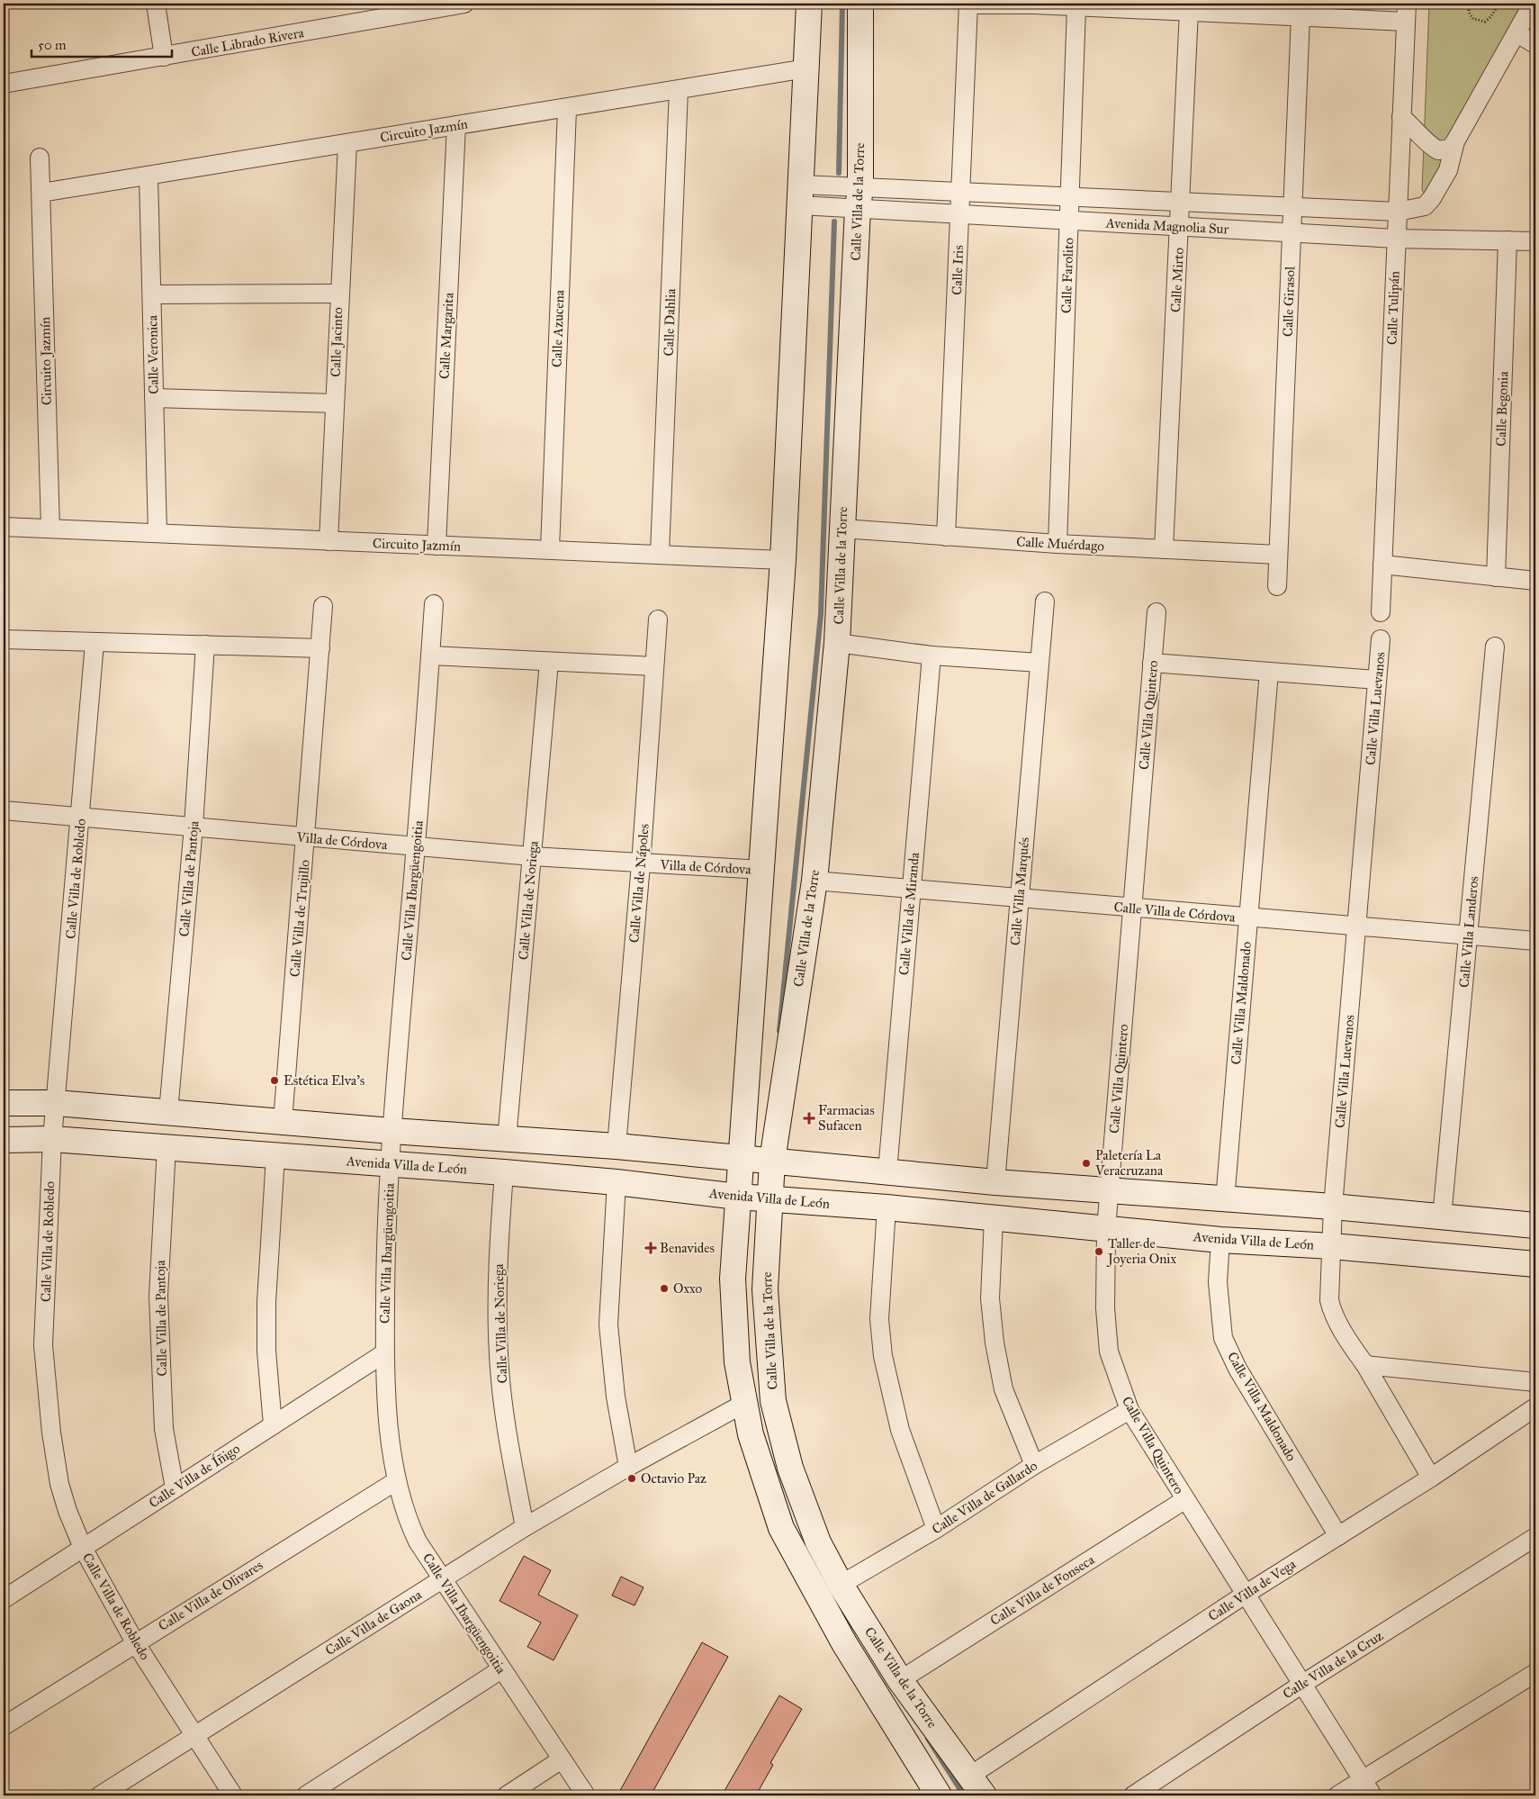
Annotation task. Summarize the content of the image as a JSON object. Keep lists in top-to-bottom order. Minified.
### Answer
{"streets":{"street":["Calle Librado Rivera","Circuito Jazmín","Calle Villa de la Torre","Avenida Magnolia Sur","Calle Iris","Calle Farolito","Calle Mirto","Calle Girasol","Calle Tulipán","Calle Dahlia","Calle Azucena","Calle Margarita","Calle Jacinto","Calle Veronica","Calle Begonia","Calle Muérdago","Calle Villa Luevanos","Calle Villa Quintero","Villa de Córdova","Calle Villa de Robledo","Calle Villa de Pantoja","Calle Villa de Nápoles","Calle Villa Ibargüengoitia","Calle Villa Marqués","Calle Villa de Noriega","Calle Villa de Córdova","Calle Villa de Miranda","Calle Villa de Trujillo","Calle Villa Landeros","Calle Villa Maldonado","Avenida Villa de León","Calle Villa de Íñigo","Calle Villa de Gallardo","Calle Villa de Fonseca","Calle Villa de Vega","Calle Villa de Olivares","Calle Villa de Gaona","Calle Villa de la Cruz"]},"crossings":[["Circuito Jazmín","Calle Villa de la Torre"],["Circuito Jazmín","Calle Dahlia"],["Circuito Jazmín","Calle Azucena"],["Circuito Jazmín","Calle Margarita"],["Circuito Jazmín","Calle Jacinto"],["Circuito Jazmín","Calle Veronica"],["Calle Villa de la Torre","Avenida Magnolia Sur"],["Calle Villa de la Torre","Calle Muérdago"],["Calle Villa de la Torre","Villa de Córdova"],["Calle Villa de la Torre","Calle Villa de Córdova"],["Calle Villa de la Torre","Avenida Villa de León"],["Calle Villa de la Torre","Calle Villa de Gallardo"],["Calle Villa de la Torre","Calle Villa de Fonseca"],["Calle Villa de la Torre","Calle Villa de Vega"],["Calle Villa de la Torre","Calle Villa de Gaona"],["Avenida Magnolia Sur","Calle Iris"],["Avenida Magnolia Sur","Calle Farolito"],["Avenida Magnolia Sur","Calle Mirto"],["Avenida Magnolia Sur","Calle Girasol"],["Avenida Magnolia Sur","Calle Tulipán"],["Avenida Magnolia Sur","Calle Begonia"],["Calle Iris","Calle Muérdago"],["Calle Farolito","Calle Muérdago"],["Calle Mirto","Calle Muérdago"],["Calle Girasol","Calle Muérdago"],["Calle Villa Luevanos","Calle Villa de Córdova"],["Calle Villa Luevanos","Avenida Villa de León"],["Calle Villa Luevanos","Calle Villa de Vega"],["Calle Villa Quintero","Calle Villa de Córdova"],["Calle Villa Quintero","Avenida Villa de León"],["Calle Villa Quintero","Calle Villa de Gallardo"],["Calle Villa Quintero","Calle Villa de Fonseca"],["Calle Villa Quintero","Calle Villa de Vega"],["Calle Villa Quintero","Calle Villa de la Cruz"],["Villa de Córdova","Calle Villa de Robledo"],["Villa de Córdova","Calle Villa de Pantoja"],["Villa de Córdova","Calle Villa de Nápoles"],["Villa de Córdova","Calle Villa Ibargüengoitia"],["Villa de Córdova","Calle Villa de Noriega"],["Villa de Córdova","Calle Villa de Trujillo"],["Calle Villa de Robledo","Avenida Villa de León"],["Calle Villa de Robledo","Calle Villa de Íñigo"],["Calle Villa de Robledo","Calle Villa de Olivares"],["Calle Villa de Robledo","Calle Villa de Gaona"],["Calle Villa de Pantoja","Avenida Villa de León"],["Calle Villa de Pantoja","Calle Villa de Íñigo"],["Calle Villa Ibargüengoitia","Avenida Villa de León"],["Calle Villa Ibargüengoitia","Calle Villa de Íñigo"],["Calle Villa Ibargüengoitia","Calle Villa de Olivares"],["Calle Villa Ibargüengoitia","Calle Villa de Gaona"],["Calle Villa Marqués","Calle Villa de Córdova"],["Calle Villa de Noriega","Avenida Villa de León"],["Calle Villa de Noriega","Calle Villa de Gaona"],["Calle Villa de Córdova","Calle Villa de Miranda"],["Calle Villa de Córdova","Calle Villa Landeros"],["Calle Villa de Córdova","Calle Villa Maldonado"],["Calle Villa Maldonado","Avenida Villa de León"],["Calle Villa Maldonado","Calle Villa de Vega"]],"places":{"other":["Estética Elva’s","Paletería La Veracruzana","Taller de Joyeria Onix","Oxxo","Octavio Paz"],"health":["Farmacias Sufacen","Benavides"]},"scale_bar":"50 m"}
